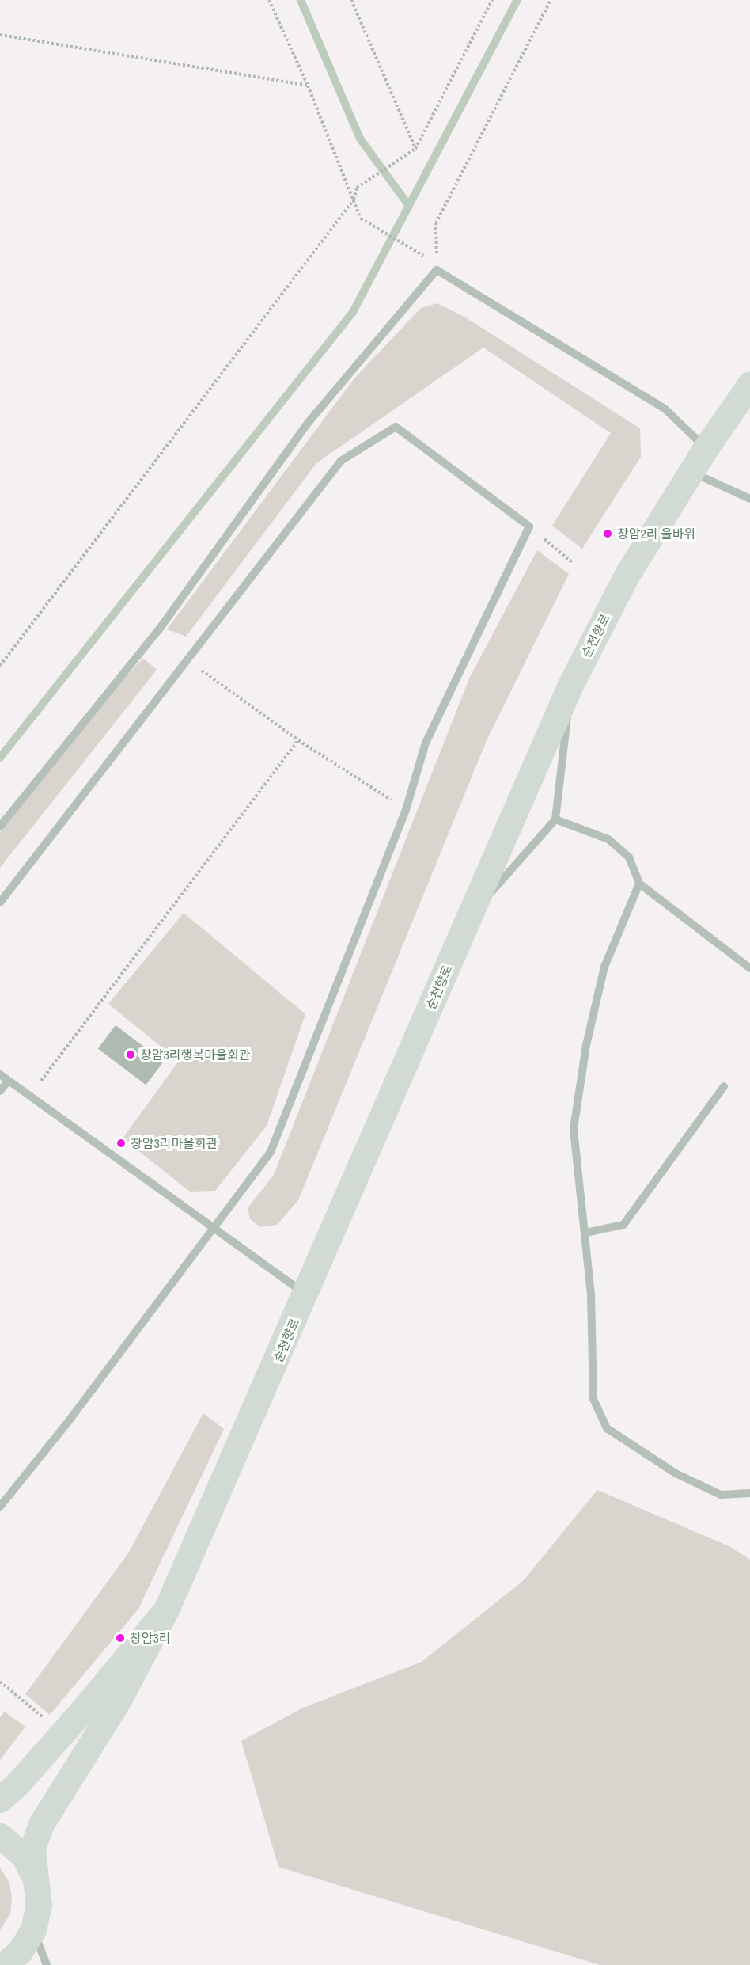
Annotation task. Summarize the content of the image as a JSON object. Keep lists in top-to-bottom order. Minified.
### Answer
{"streets":{"main road":["순천향로"]},"places":["창암2리 울바위","창암3리행복마을회관","창암3리마을회관","창암3리"]}
